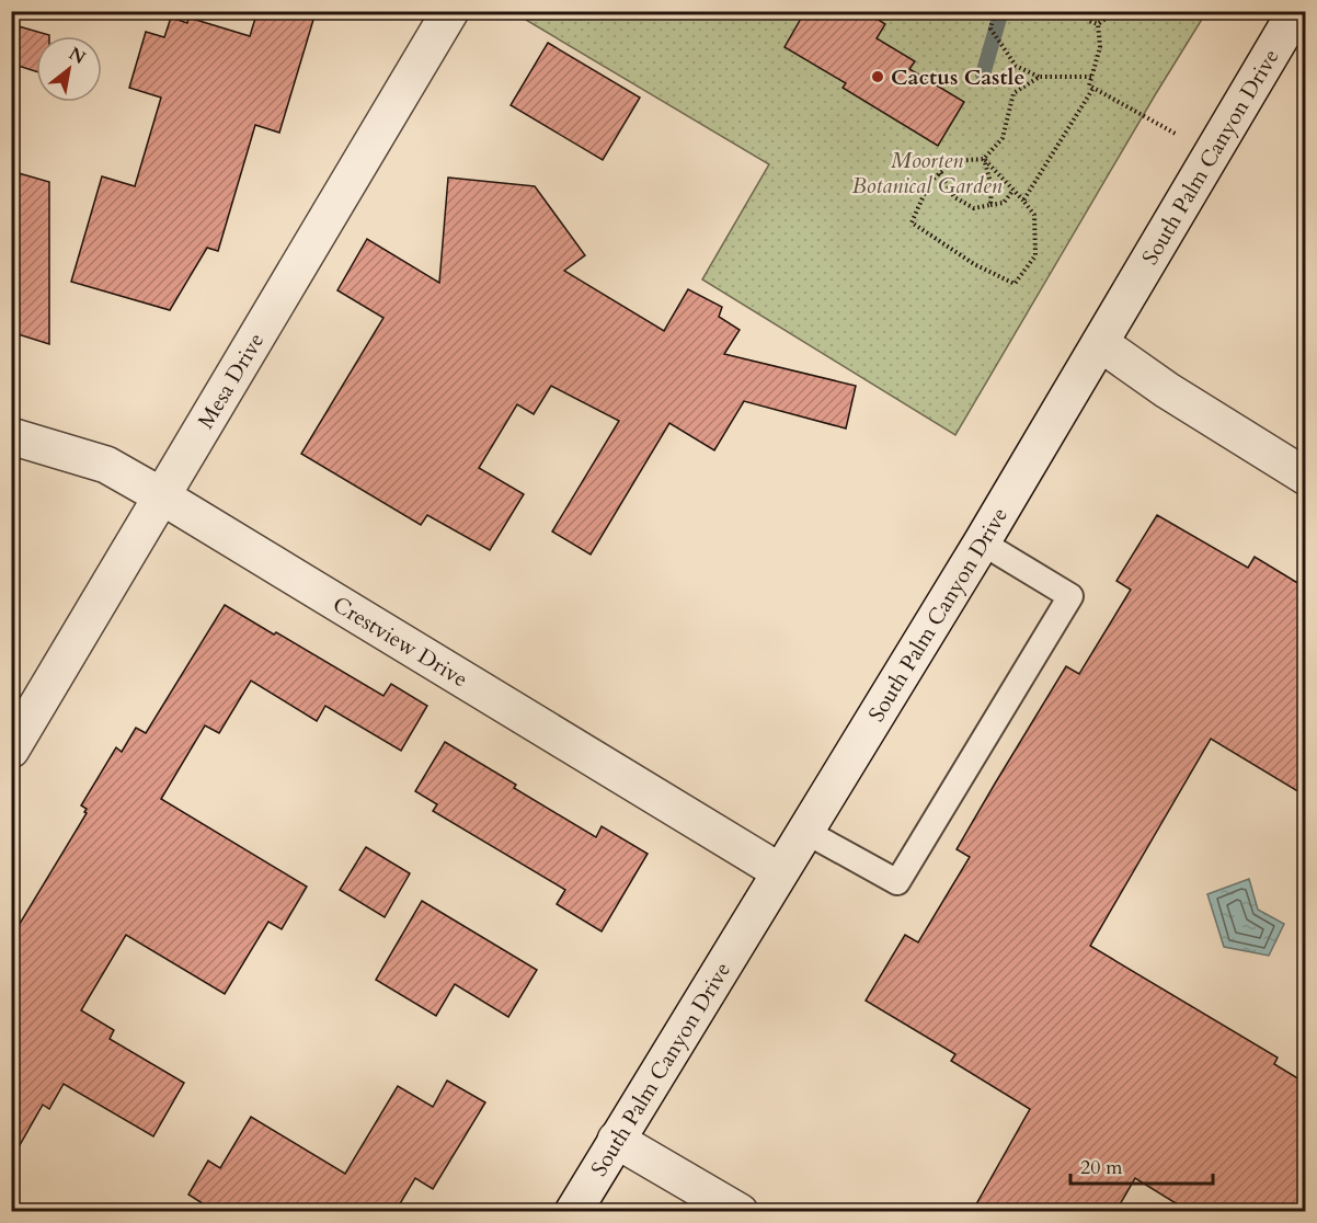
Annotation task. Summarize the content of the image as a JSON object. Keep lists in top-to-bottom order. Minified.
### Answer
{"streets":{"street":["South Palm Canyon Drive","Mesa Drive","Crestview Drive"]},"crossings":[["South Palm Canyon Drive","Crestview Drive"],["Mesa Drive","Crestview Drive"]],"parks":["Moorten Botanical Garden"],"places":["Cactus Castle"],"scale_bar":"20 m","north":"top right"}
